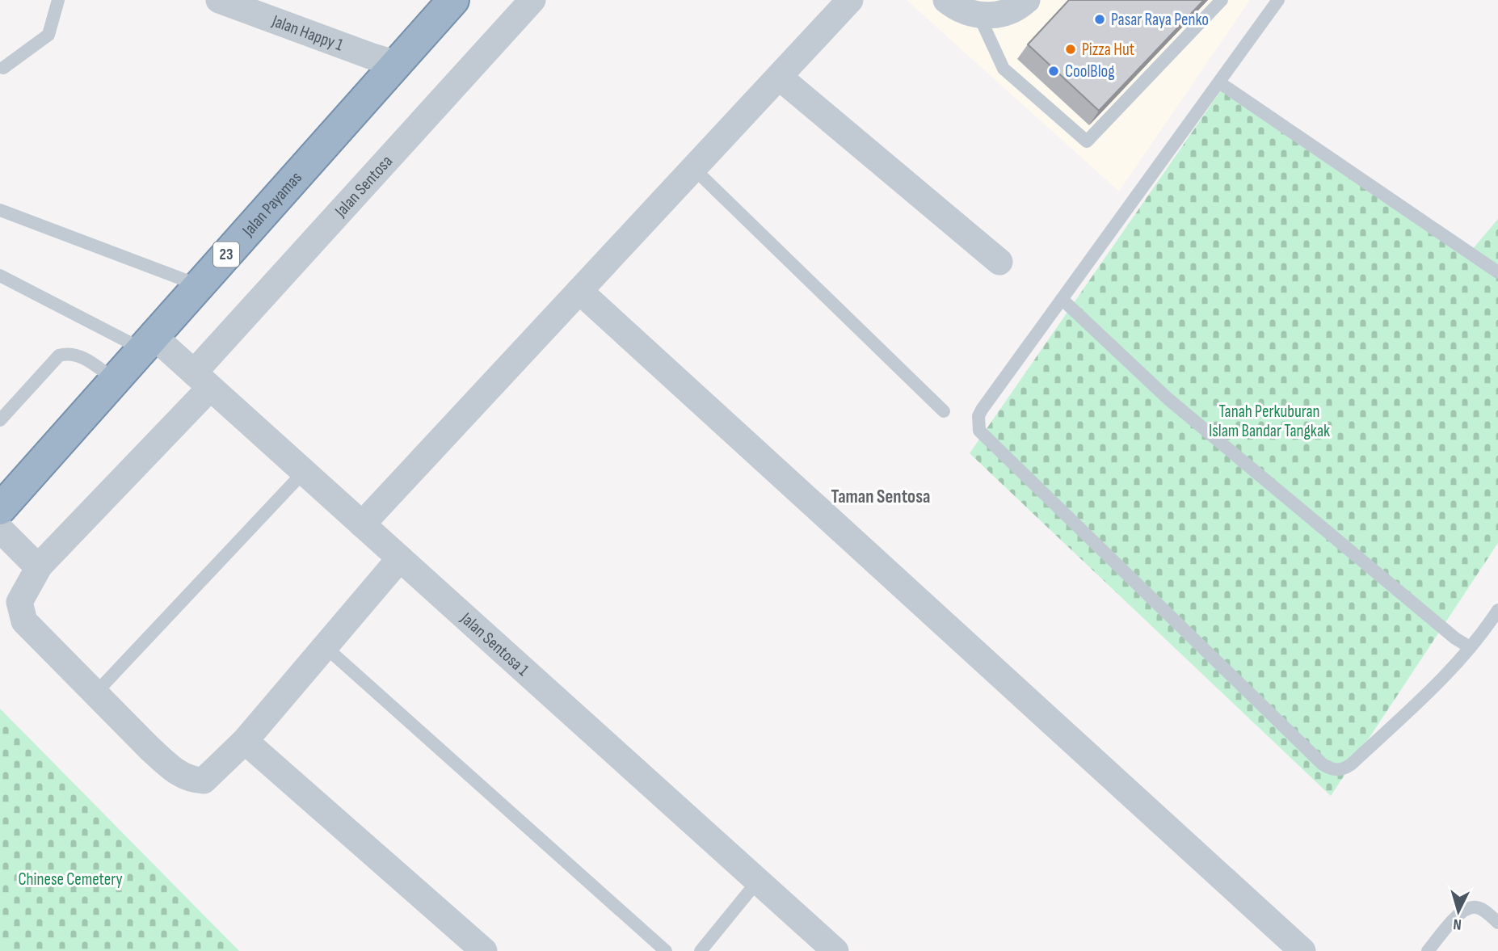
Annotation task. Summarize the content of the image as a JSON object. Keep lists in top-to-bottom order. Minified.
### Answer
{"streets":{"highway":["Jalan Payamas","23"],"street":["Jalan Happy 1","Jalan Sentosa","Jalan Sentosa 1"]},"crossings":[["Jalan Happy 1","Jalan Payamas"],["Jalan Sentosa","Jalan Sentosa 1"],["Jalan Payamas","Jalan Sentosa 1"]],"districts":["Taman Sentosa"],"parks":["Tanah Perkuburan Islam Bandar Tangkak","Chinese Cemetery"],"places":["Pasar Raya Penko","Pizza Hut","CoolBlog"],"north":"bottom"}
